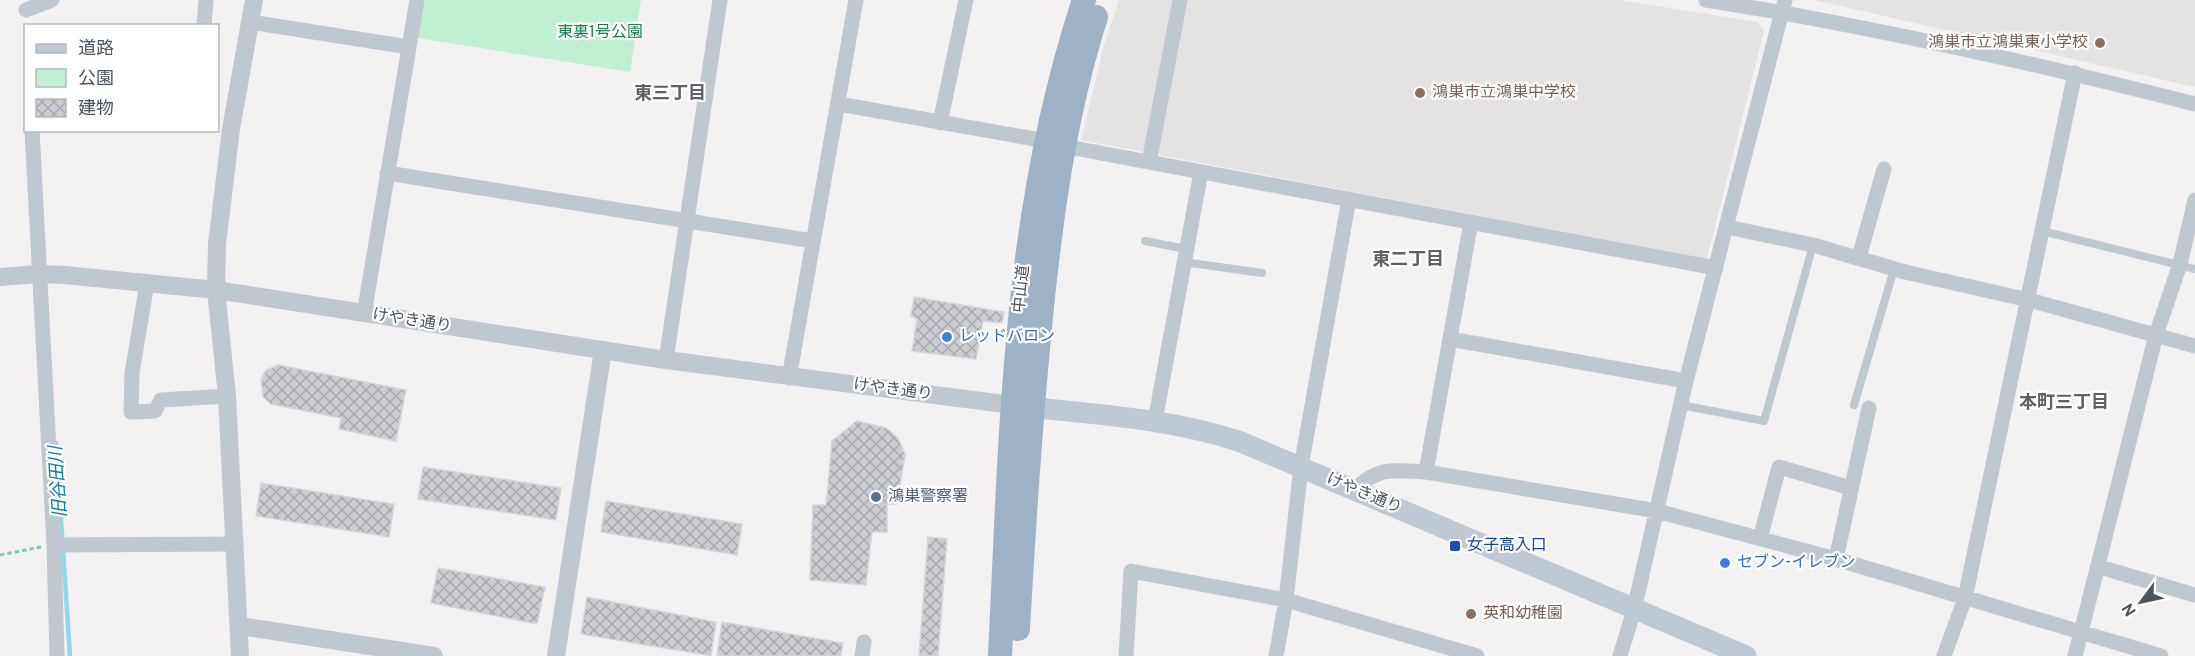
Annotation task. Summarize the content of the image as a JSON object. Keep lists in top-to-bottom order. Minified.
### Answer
{"streets":{"highway":["中山道"],"main road":["けやき通り"]},"crossings":[["中山道","けやき通り"]],"districts":["東三丁目","東二丁目","本町三丁目"],"water":["旧谷田川"],"parks":["東裏1号公園"],"places":{"other":["鴻巣市立鴻巣東小学校","鴻巣市立鴻巣中学校","レッドバロン","鴻巣警察署","セブン-イレブン","英和幼稚園"],"transit":["女子高入口"]},"legend":["道路","公園","建物"],"north":"bottom left"}
